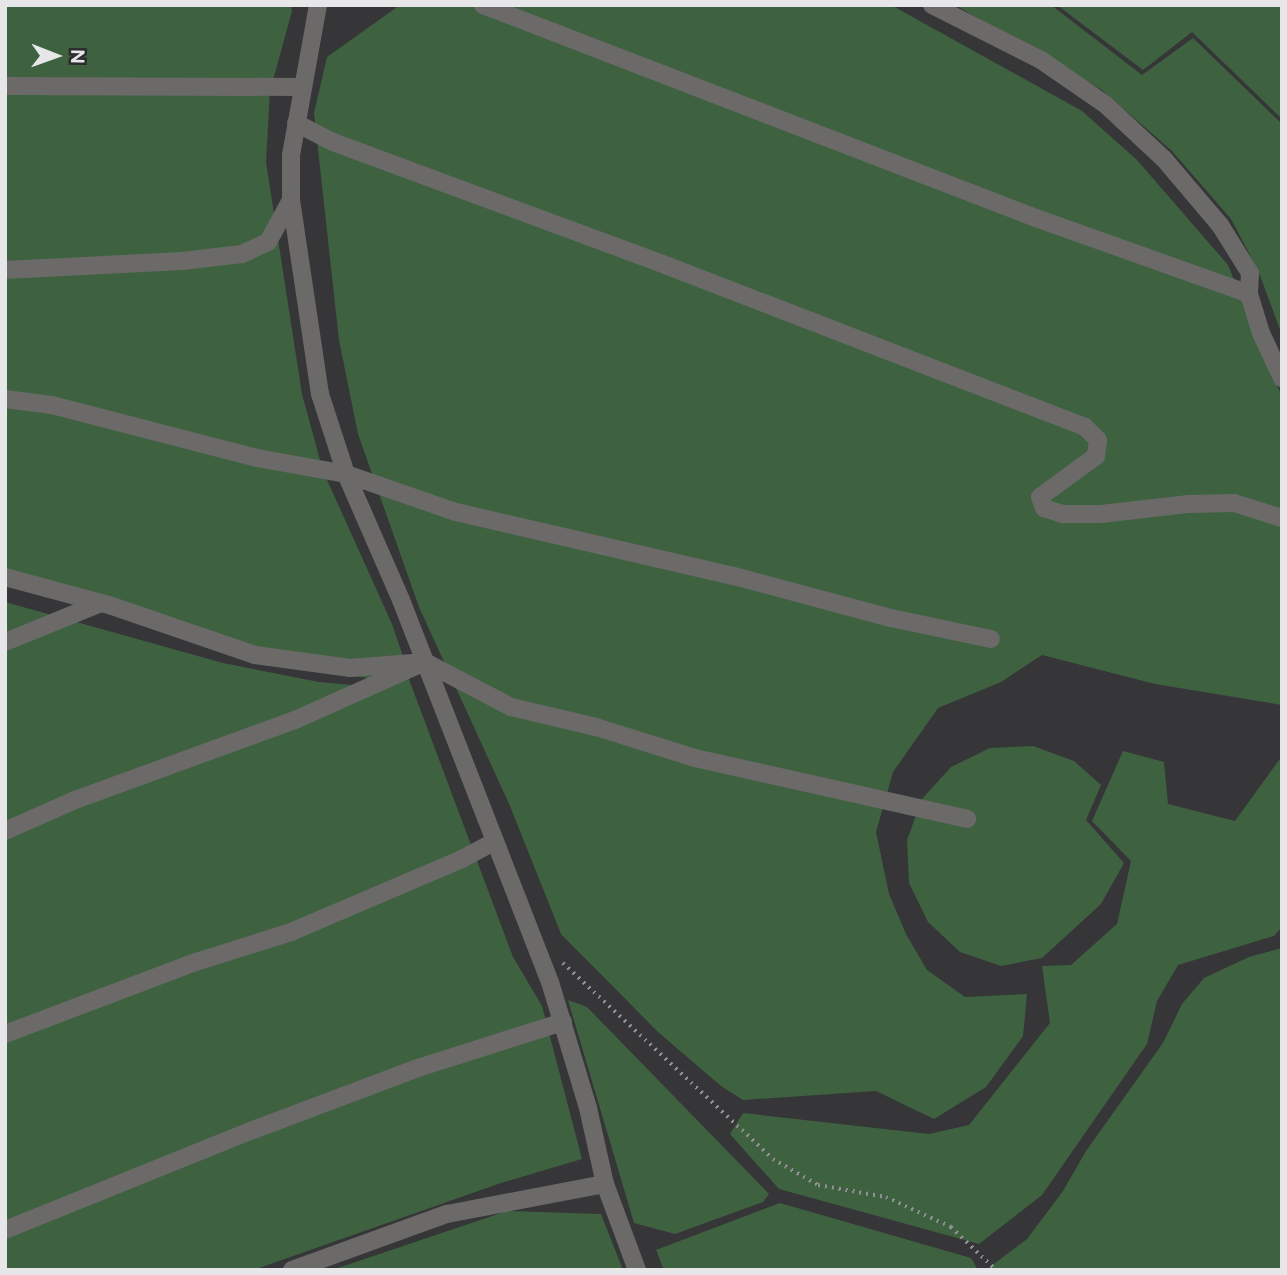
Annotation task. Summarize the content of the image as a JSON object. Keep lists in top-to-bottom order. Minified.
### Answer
{"north":"right"}
